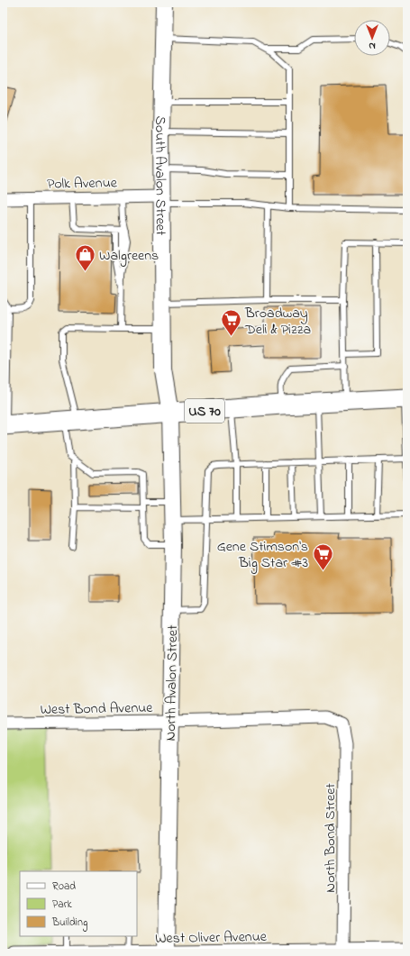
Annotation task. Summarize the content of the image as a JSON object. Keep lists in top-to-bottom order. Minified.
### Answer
{"streets":{"main road":["US 70"],"street":["South Avalon Street","Polk Avenue","North Avalon Street","West Bond Avenue","North Bond Street","West Oliver Avenue"]},"crossings":[["South Avalon Street","Polk Avenue"],["South Avalon Street","US 70"],["South Avalon Street","North Avalon Street"],["US 70","North Avalon Street"],["North Avalon Street","West Bond Avenue"],["North Avalon Street","West Oliver Avenue"],["West Bond Avenue","North Bond Street"],["North Bond Street","West Oliver Avenue"]],"places":{"shop":["Walgreens"],"supermarket":["Broadway Deli & Pizza","Gene Stimson's Big Star #3"]},"legend":["Road","Park","Building"],"north":"bottom"}
